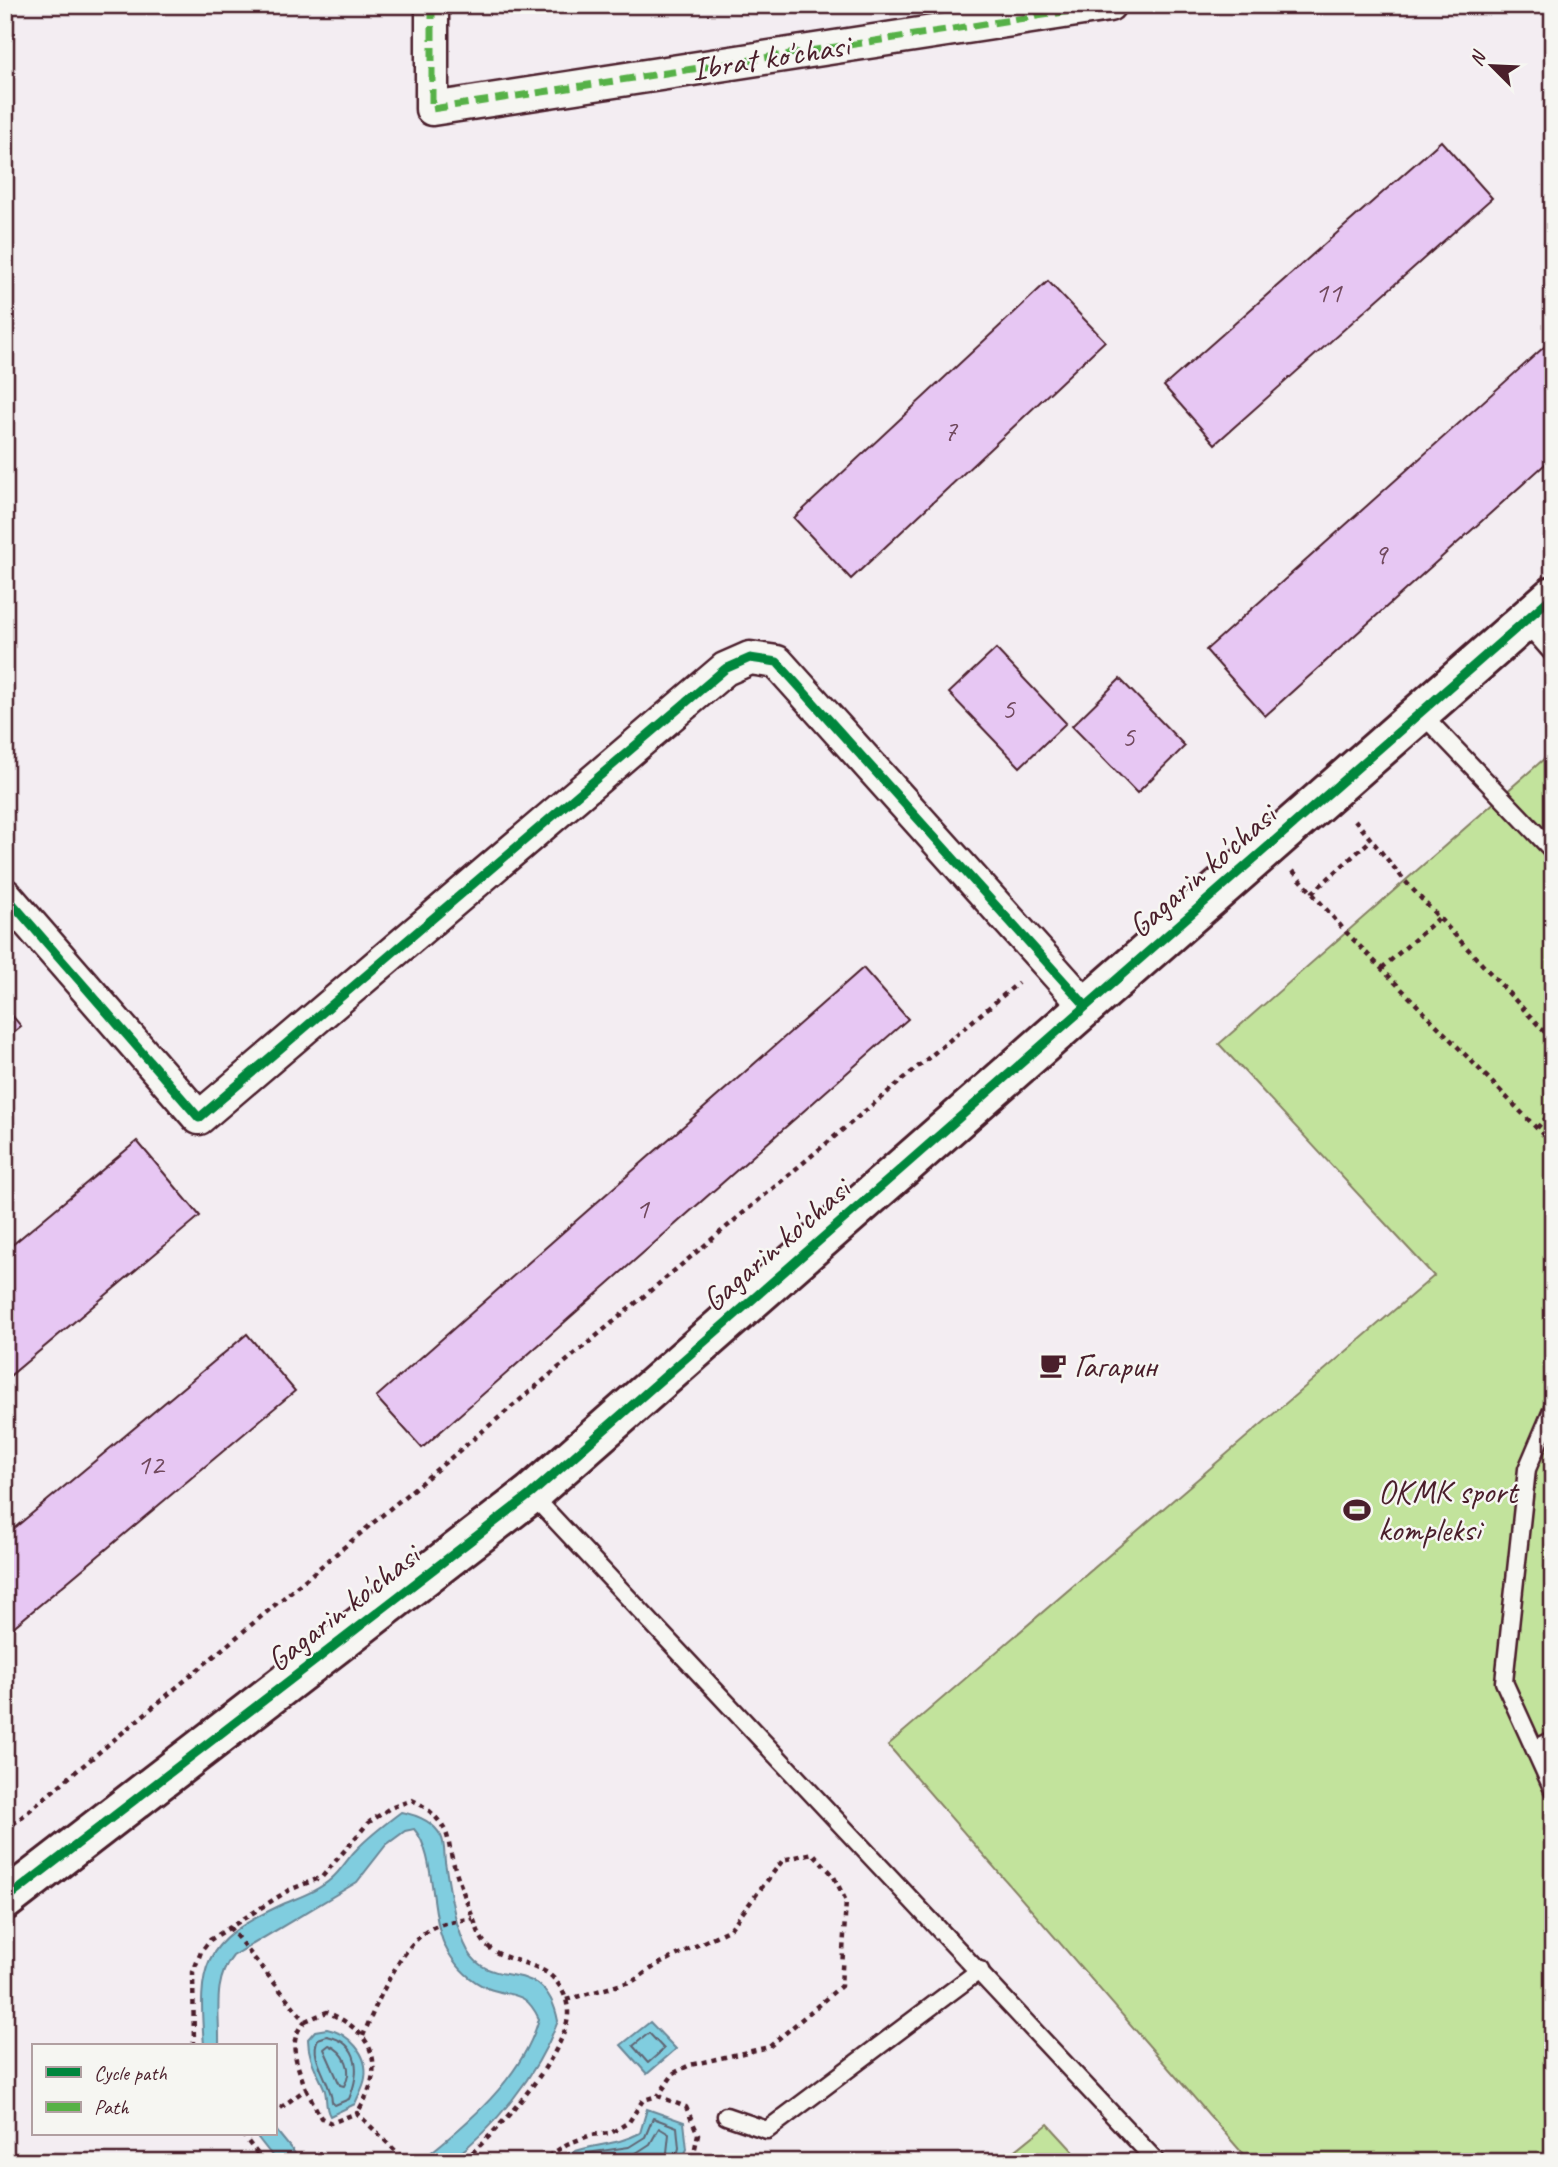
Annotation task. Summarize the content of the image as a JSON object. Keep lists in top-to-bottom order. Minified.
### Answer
{"streets":{"street":["Ibrat ko'chasi","Gagarin ko'chasi"]},"places":{"cafe":["Гагарин"],"sports":["OKMK sport kompleksi"]},"house_numbers":["11","7","9","5","5","1","12"],"legend":["Cycle path","Path"],"north":"top left"}
